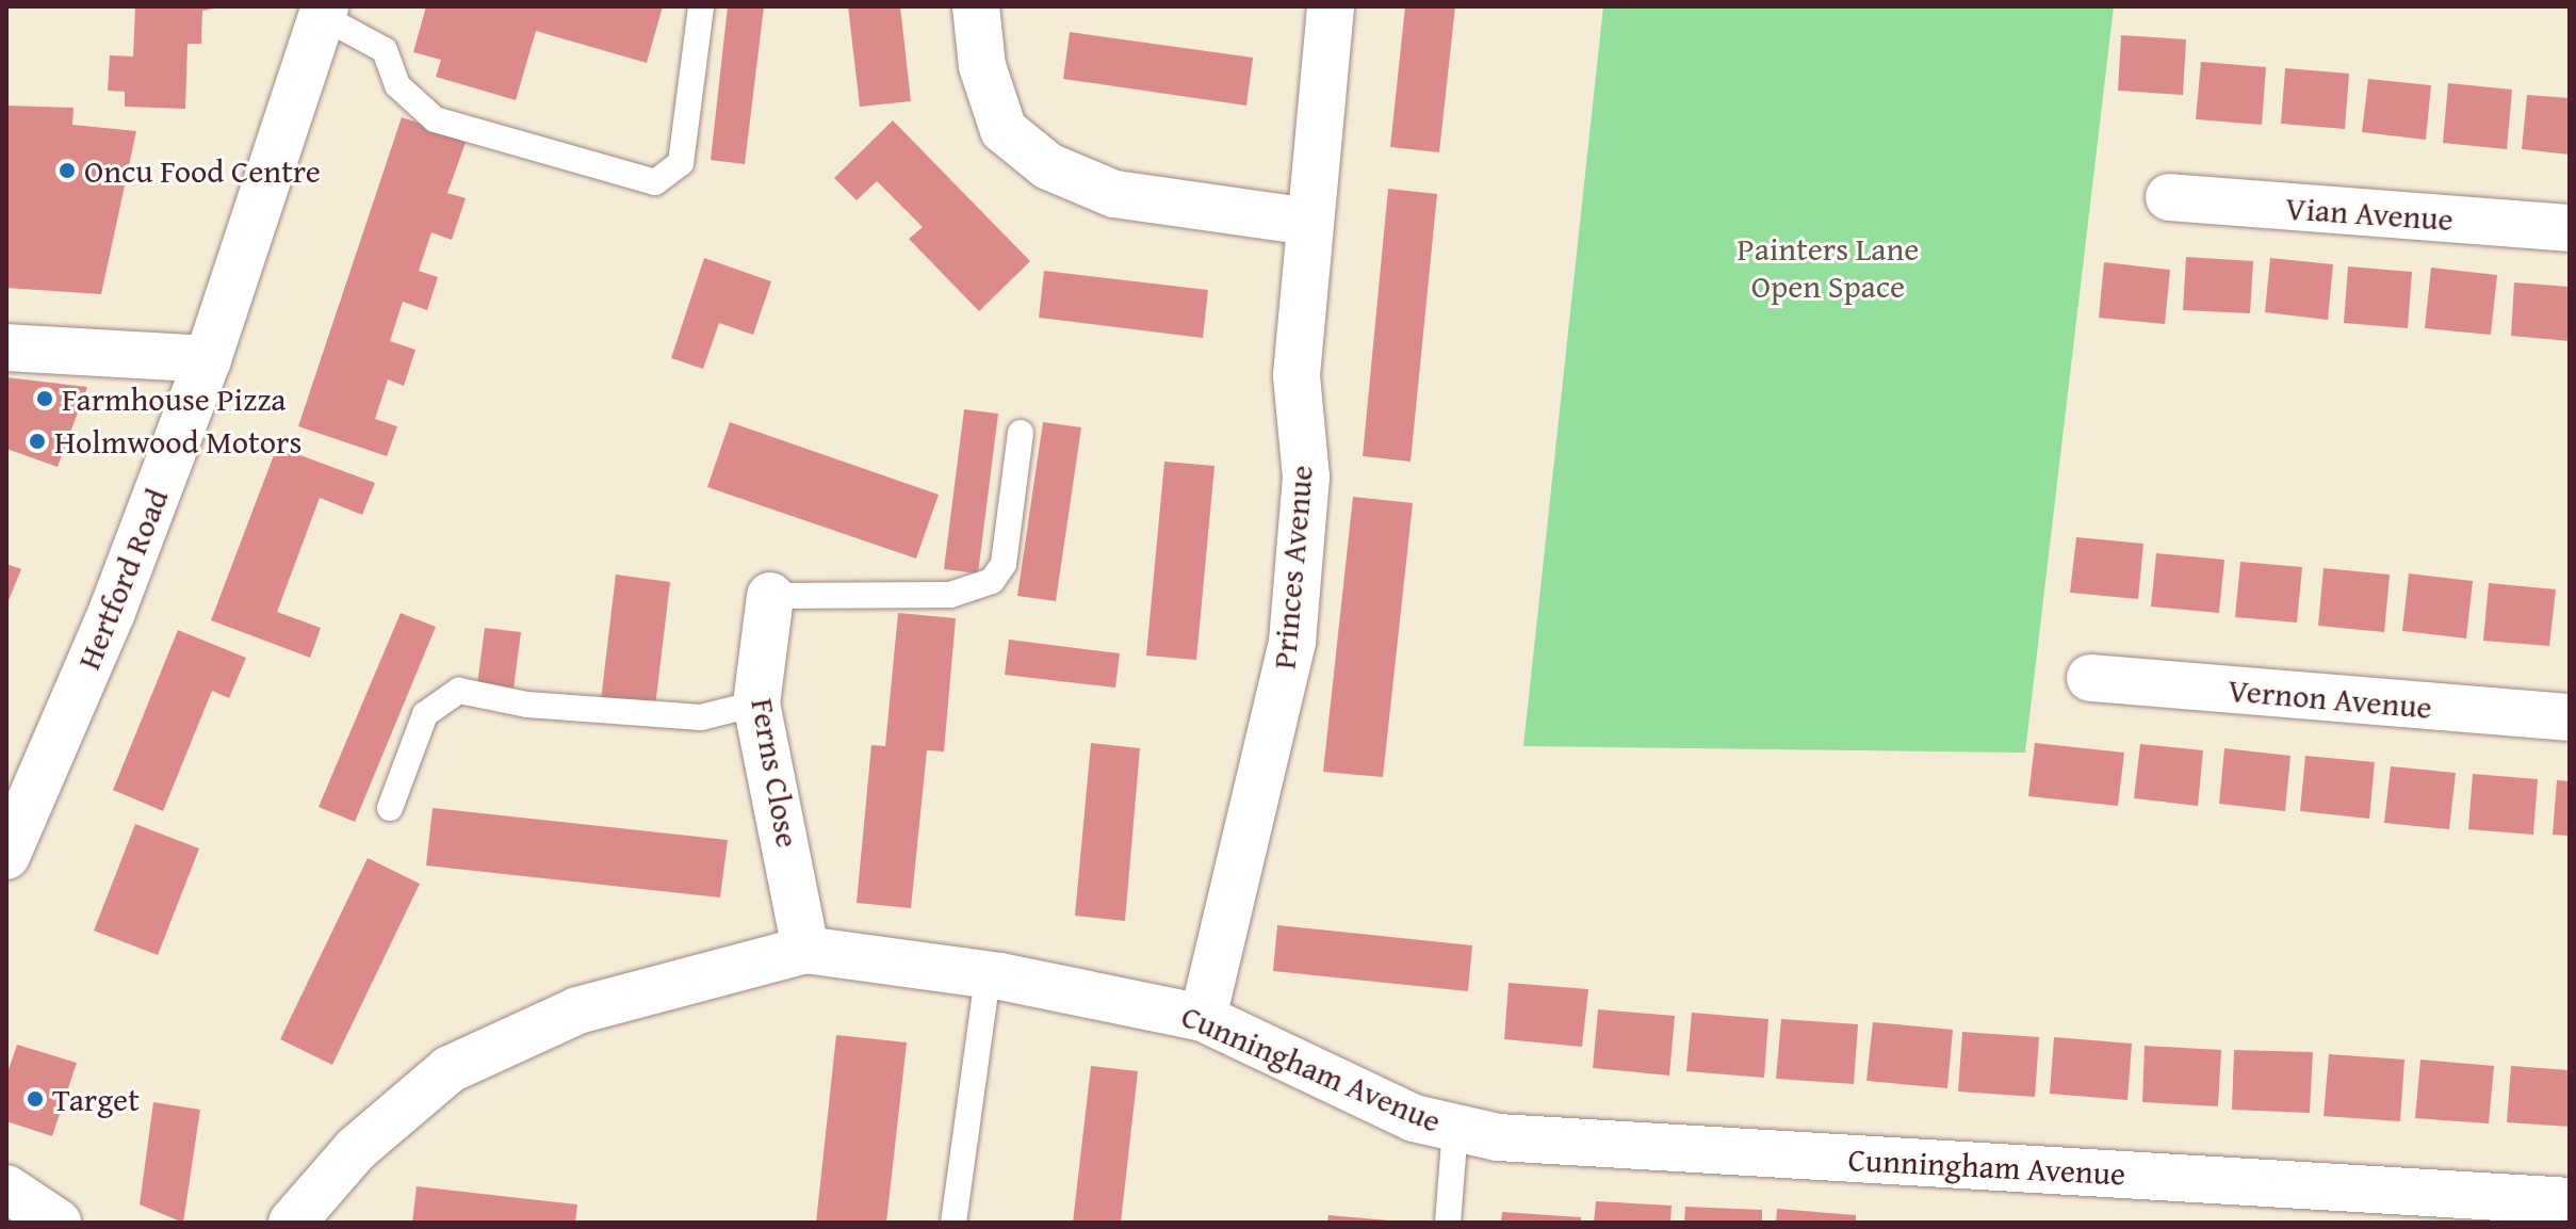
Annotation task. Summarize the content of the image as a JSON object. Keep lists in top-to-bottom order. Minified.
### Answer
{"streets":{"street":["Vian Avenue","Princes Avenue","Hertford Road","Vernon Avenue","Ferns Close","Cunningham Avenue"]},"crossings":[["Princes Avenue","Cunningham Avenue"],["Ferns Close","Cunningham Avenue"]],"parks":["Painters Lane Open Space"],"places":["Oncu Food Centre","Farmhouse Pizza","Holmwood Motors","Target"]}
